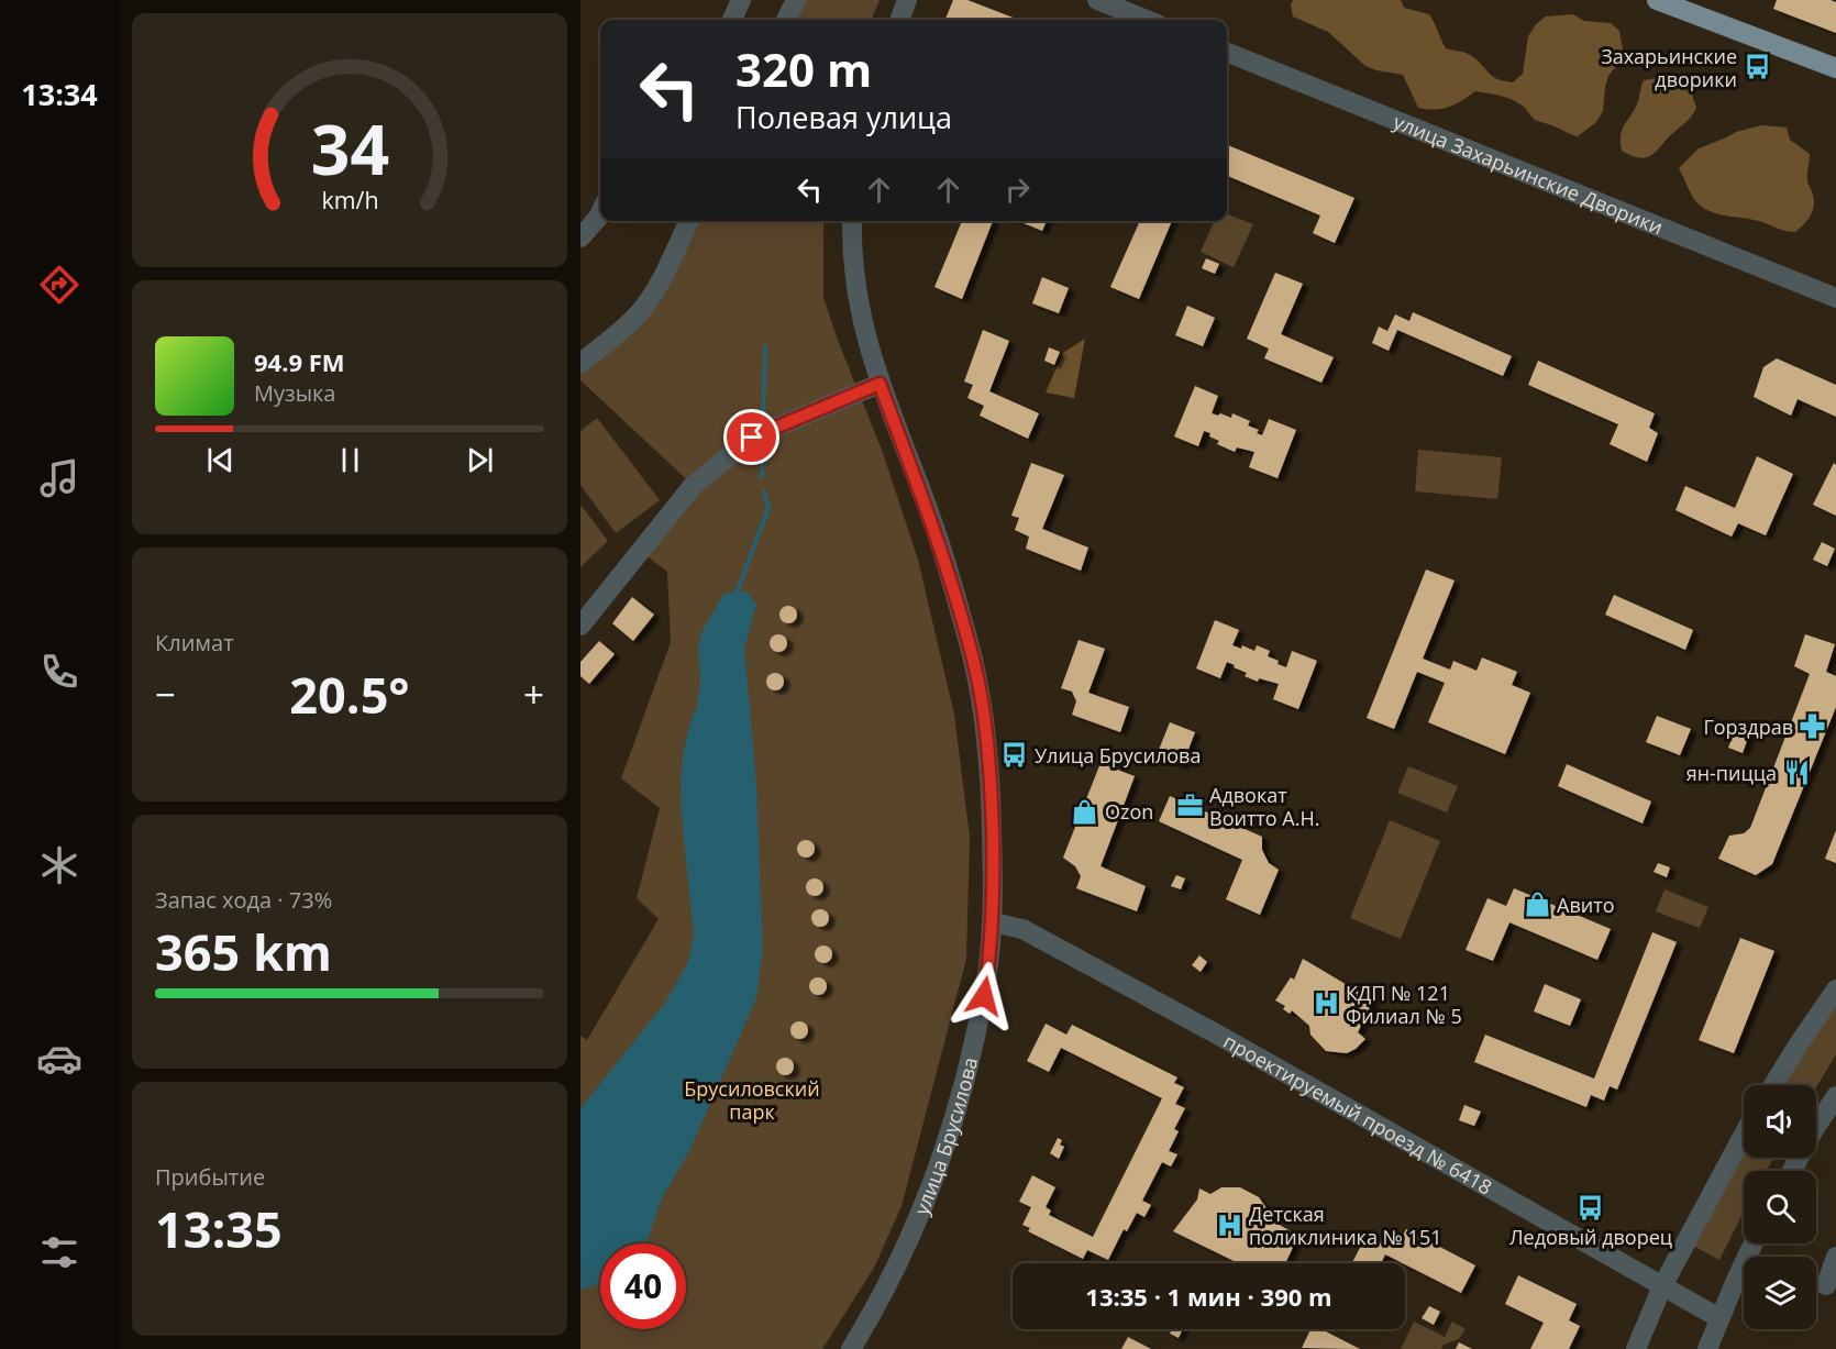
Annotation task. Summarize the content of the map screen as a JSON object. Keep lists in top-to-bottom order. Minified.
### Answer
{"streets":{"street":["улица Захарьинские Дворики","проектируемый проезд № 6418","улица Брусилова"]},"crossings":[["проектируемый проезд № 6418","улица Брусилова"]],"parks":["Брусиловский парк"],"places":{"bus stop":["Захарьинские дворики","Улица Брусилова","Ледовый дворец"],"pharmacy":["Горздрав"],"restaurant":["ян-пицца"],"office":["Адвокат Воитто А.Н."],"shop":["Ozon","Авито"],"hospital":["КДП № 121 Филиал № 5","Детская поликлиника № 151"]},"page":{"tabs":"13:34","turn":["320 m","Полевая улица"],"song":["94.9 FM","Музыка"],"tile":["Климат",["Запас хода · 73%","365 km"],["Прибытие","13:35"]],"heat":["−","20.5°","+"],"limit":"40","trip":"13:35 · 1 мин · 390 m","gauge":["34","km/h"]}}
